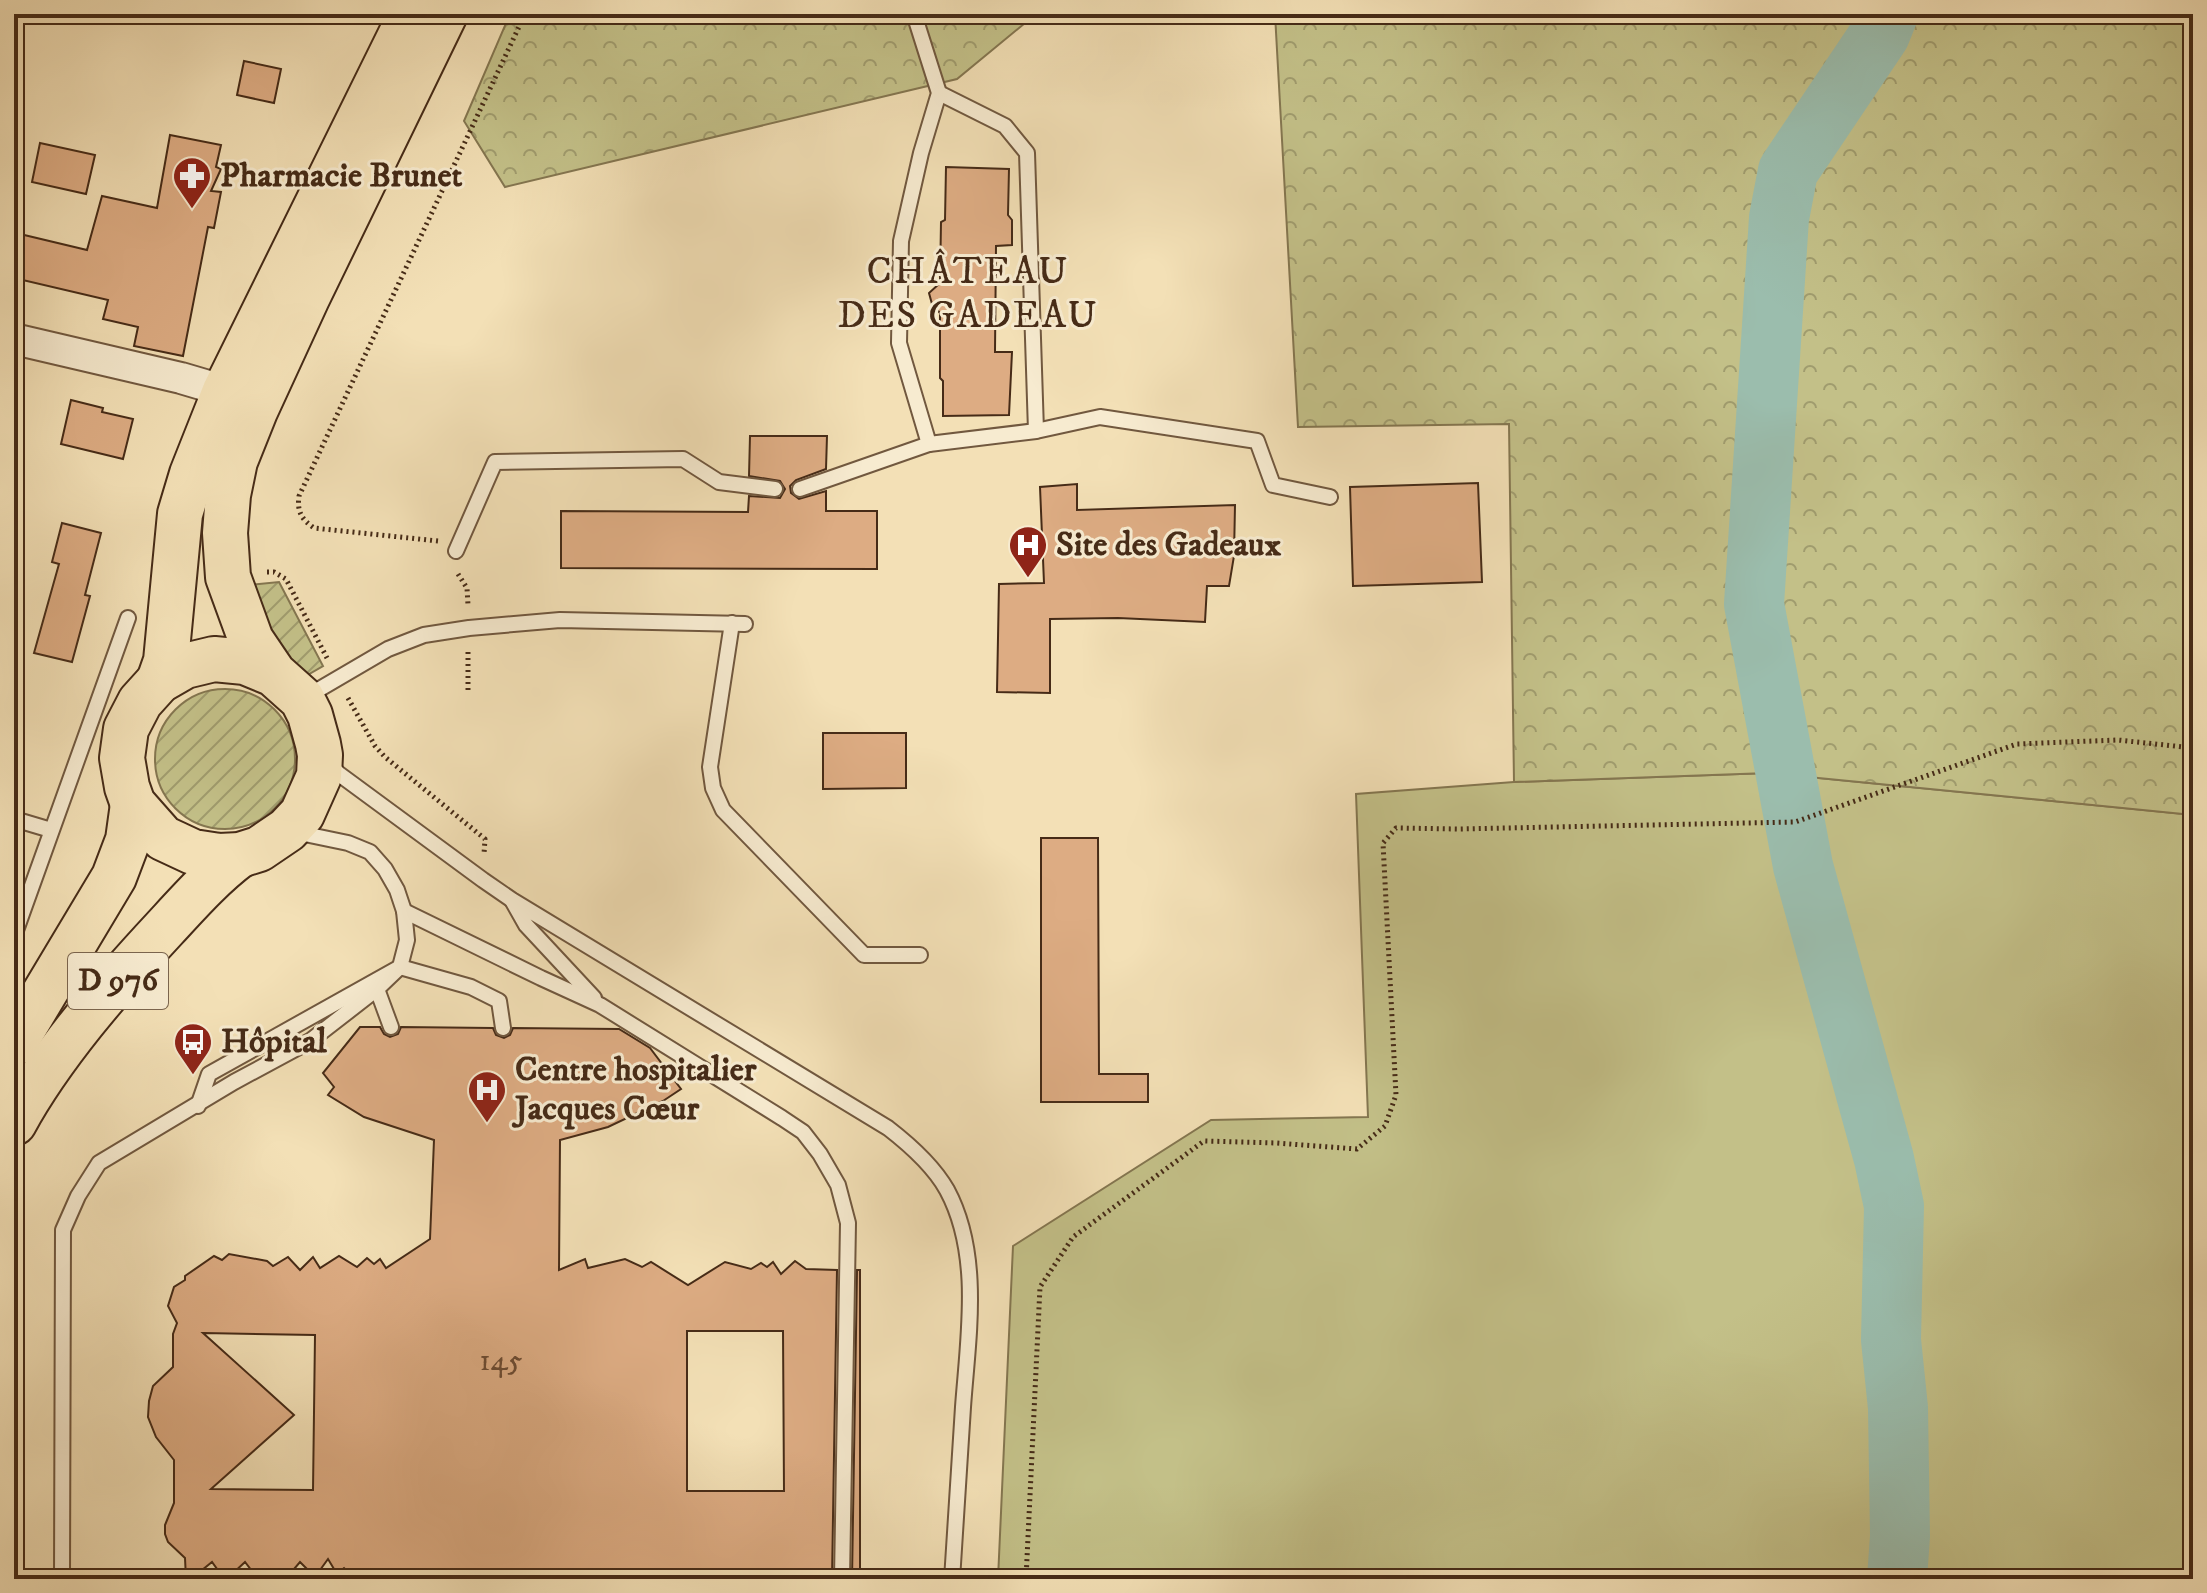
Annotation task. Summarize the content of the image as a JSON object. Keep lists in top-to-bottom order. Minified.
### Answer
{"streets":{"main road":["D 976"]},"districts":["CHÂTEAU DES GADEAU"],"places":{"pharmacy":["Pharmacie Brunet"],"hospital":["Site des Gadeaux","Centre hospitalier Jacques Cœur"],"bus stop":["Hôpital"]},"house_numbers":["145"]}
